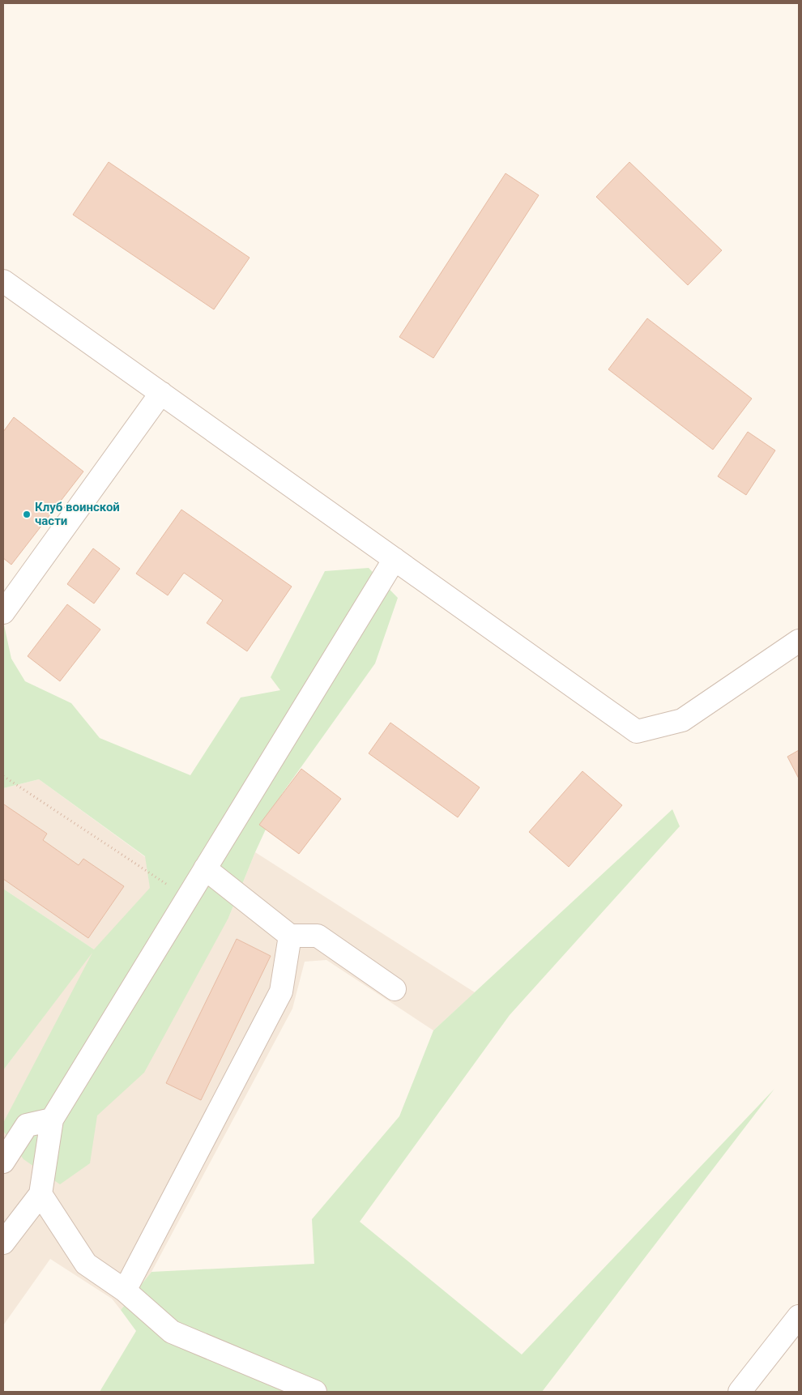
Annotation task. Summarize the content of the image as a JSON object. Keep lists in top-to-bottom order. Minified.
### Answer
{"places":["Клуб воинской части"]}
